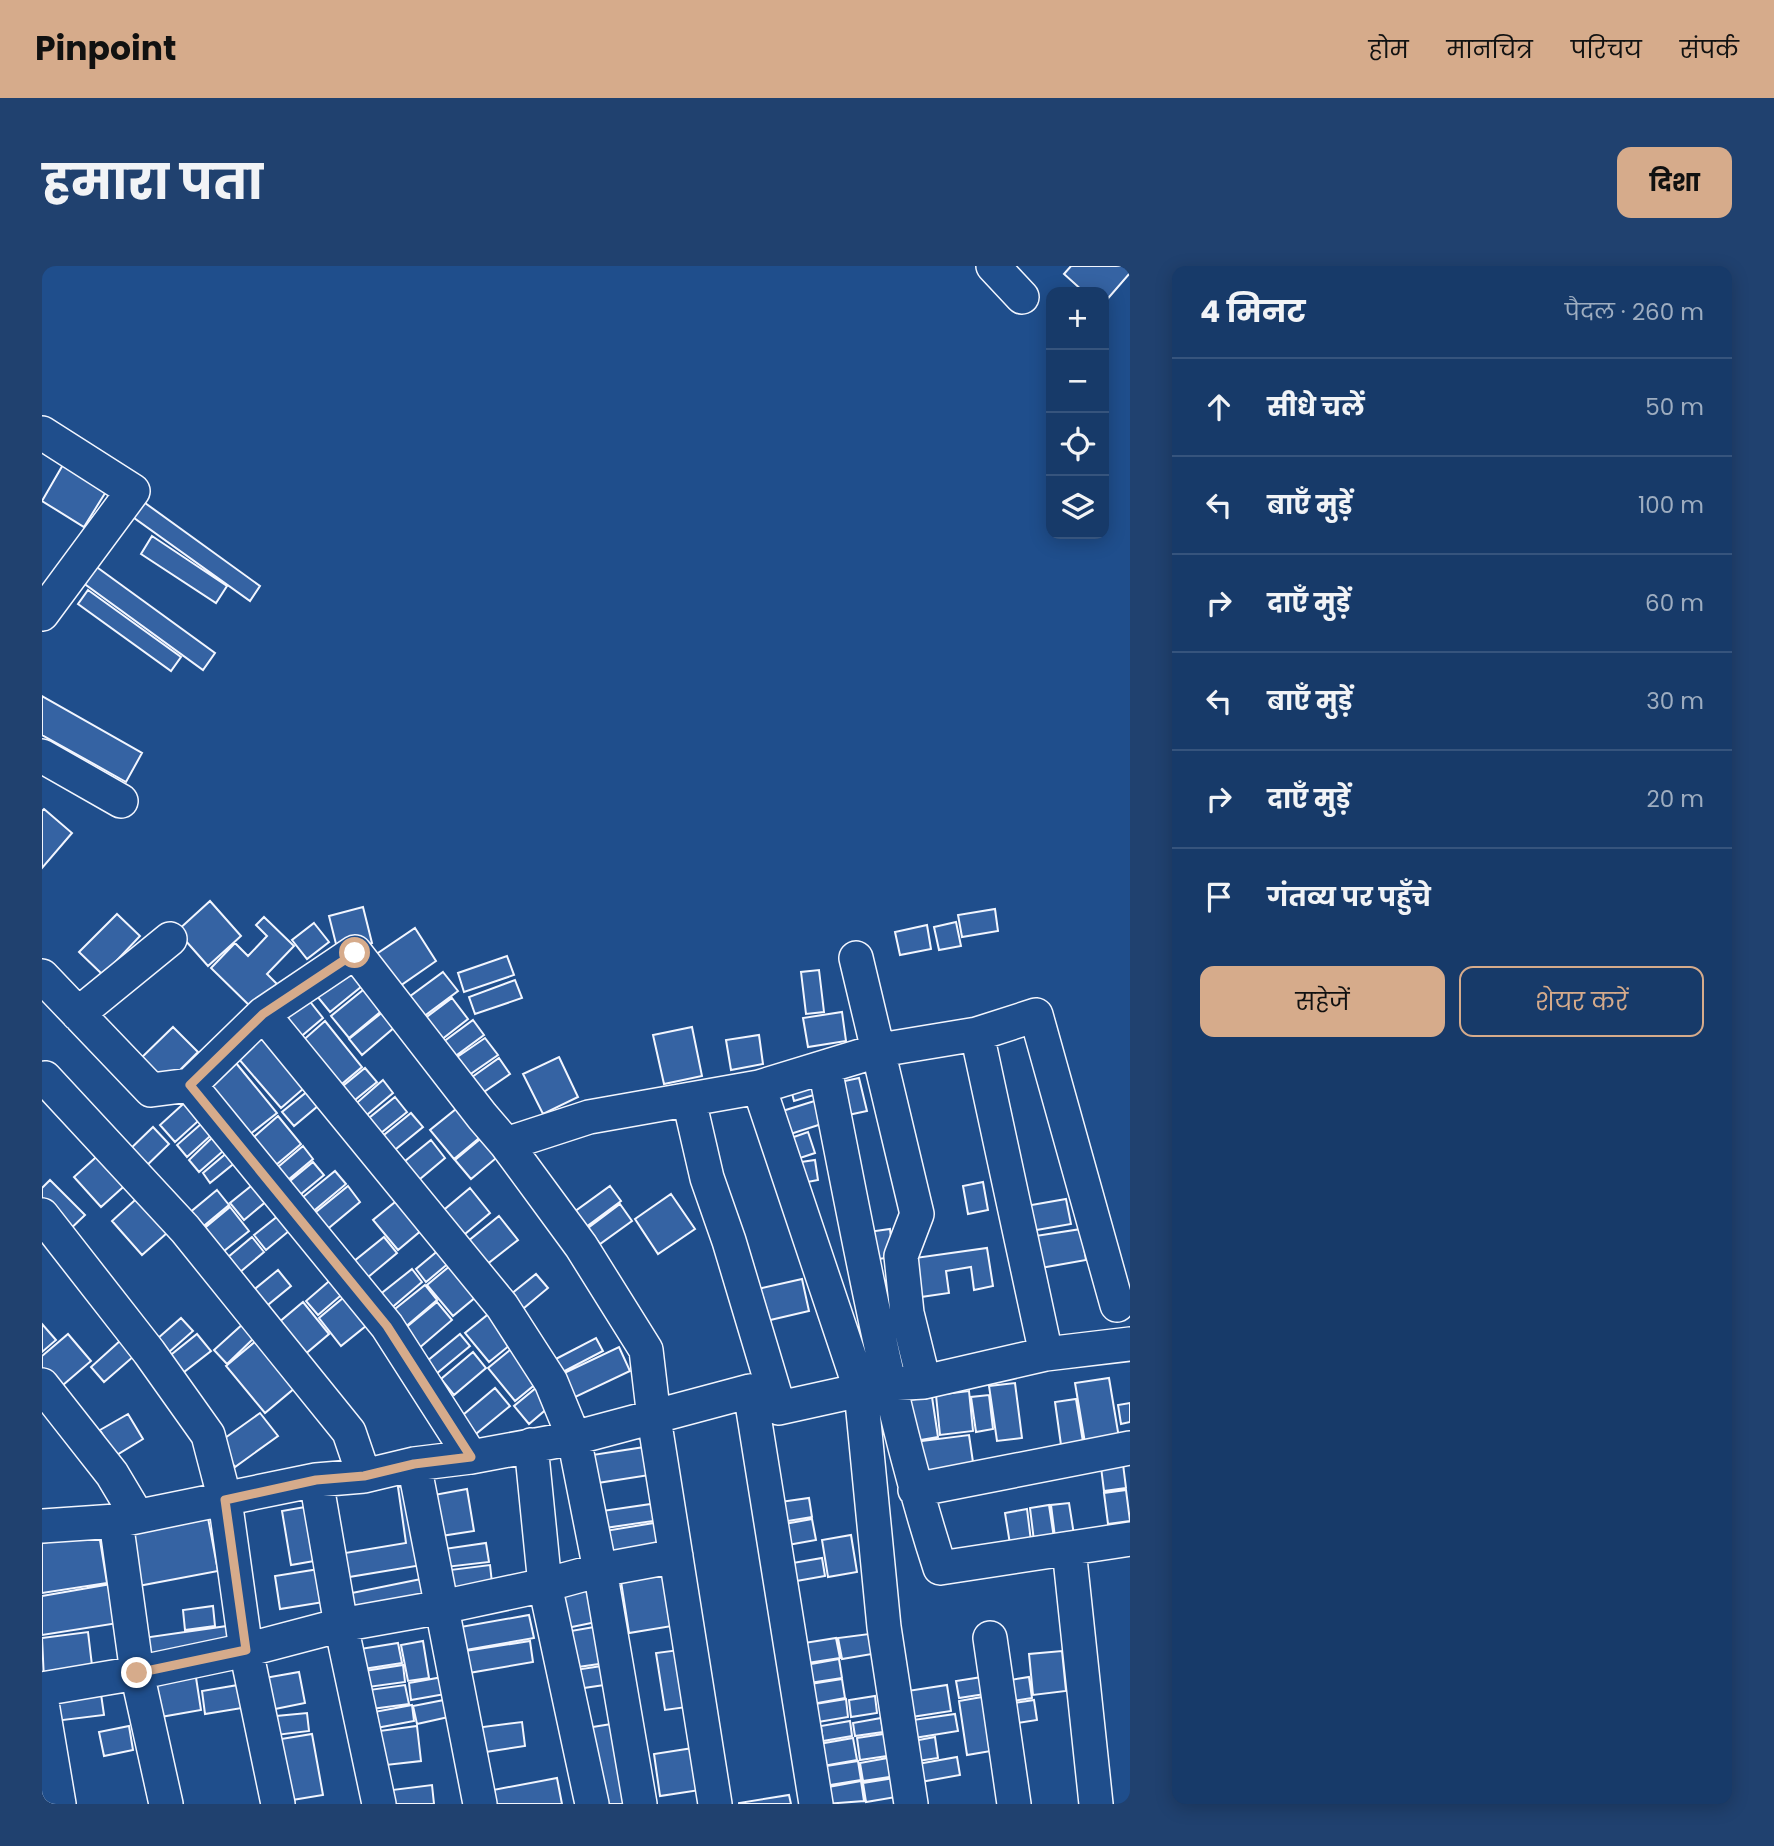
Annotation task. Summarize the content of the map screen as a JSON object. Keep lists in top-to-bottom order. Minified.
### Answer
{"page":{"header":"Pinpoint","nav":["होम","मानचित्र","परिचय","संपर्क"],"title":"हमारा पता","buttons":["दिशा",["सहेजें","शेयर करें"]],"heading":["4 मिनट","पैदल · 260 m"],"map_buttons":["+","−"],"list":[["सीधे चलें","50 m"],["बाएँ मुड़ें","100 m"],["दाएँ मुड़ें","60 m"],["बाएँ मुड़ें","30 m"],["दाएँ मुड़ें","20 m"],"गंतव्य पर पहुँचे"]}}
